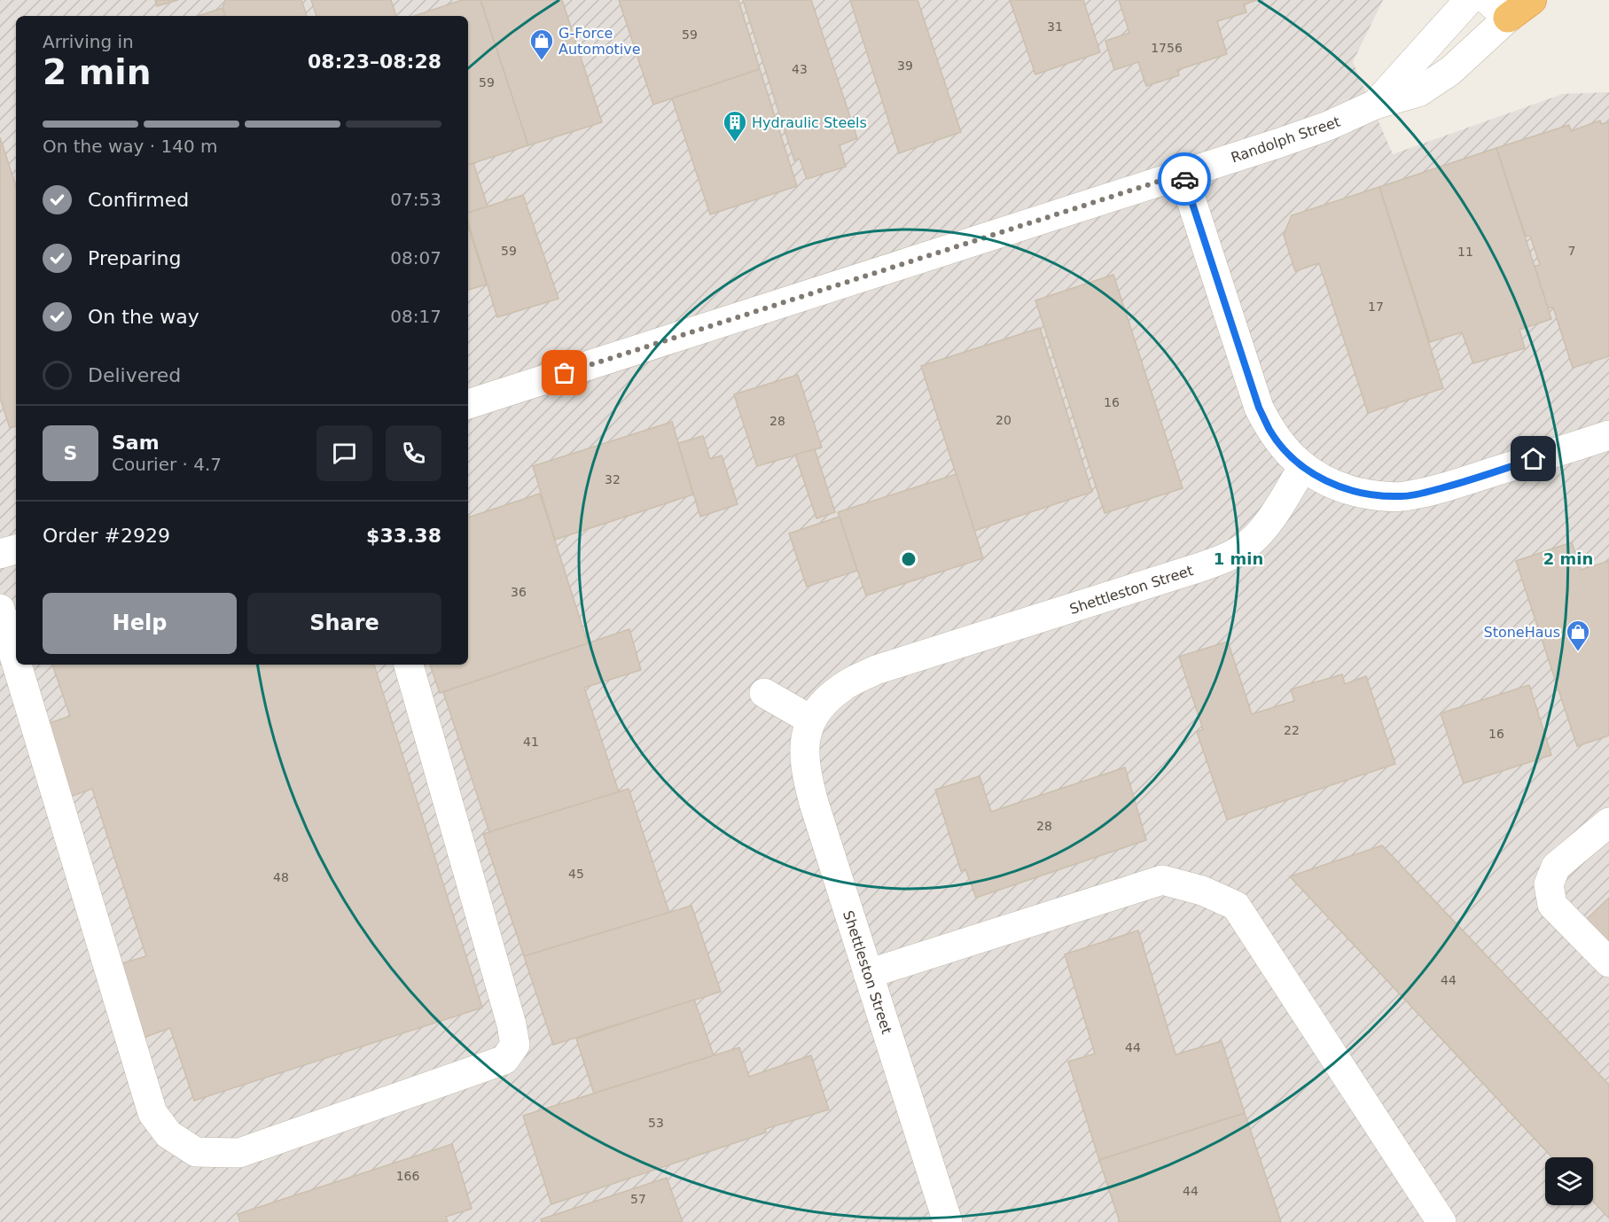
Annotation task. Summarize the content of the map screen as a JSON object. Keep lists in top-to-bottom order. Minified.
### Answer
{"streets":{"street":["Randolph Street","Shettleston Street"]},"places":{"shop":["G-Force Automotive","StoneHaus"],"building":["Hydraulic Steels"]},"house_numbers":["31","59","1756","39","43","59","59","7","11","17","16","20","28","32","36","22","16","41","28","45","48","44","44","53","166","44","57"],"page":{"heading":["2 min","Arriving in","08:23–08:28"],"panel":["Sam","Courier · 4.7","Order #2929","$33.38"],"bar":"On the way · 140 m","list":[["Confirmed","07:53"],["Preparing","08:07"],["On the way","08:17"],"Delivered"],"round":"S","buttons":["Help","Share"]},"rings":["1 min","2 min"]}
